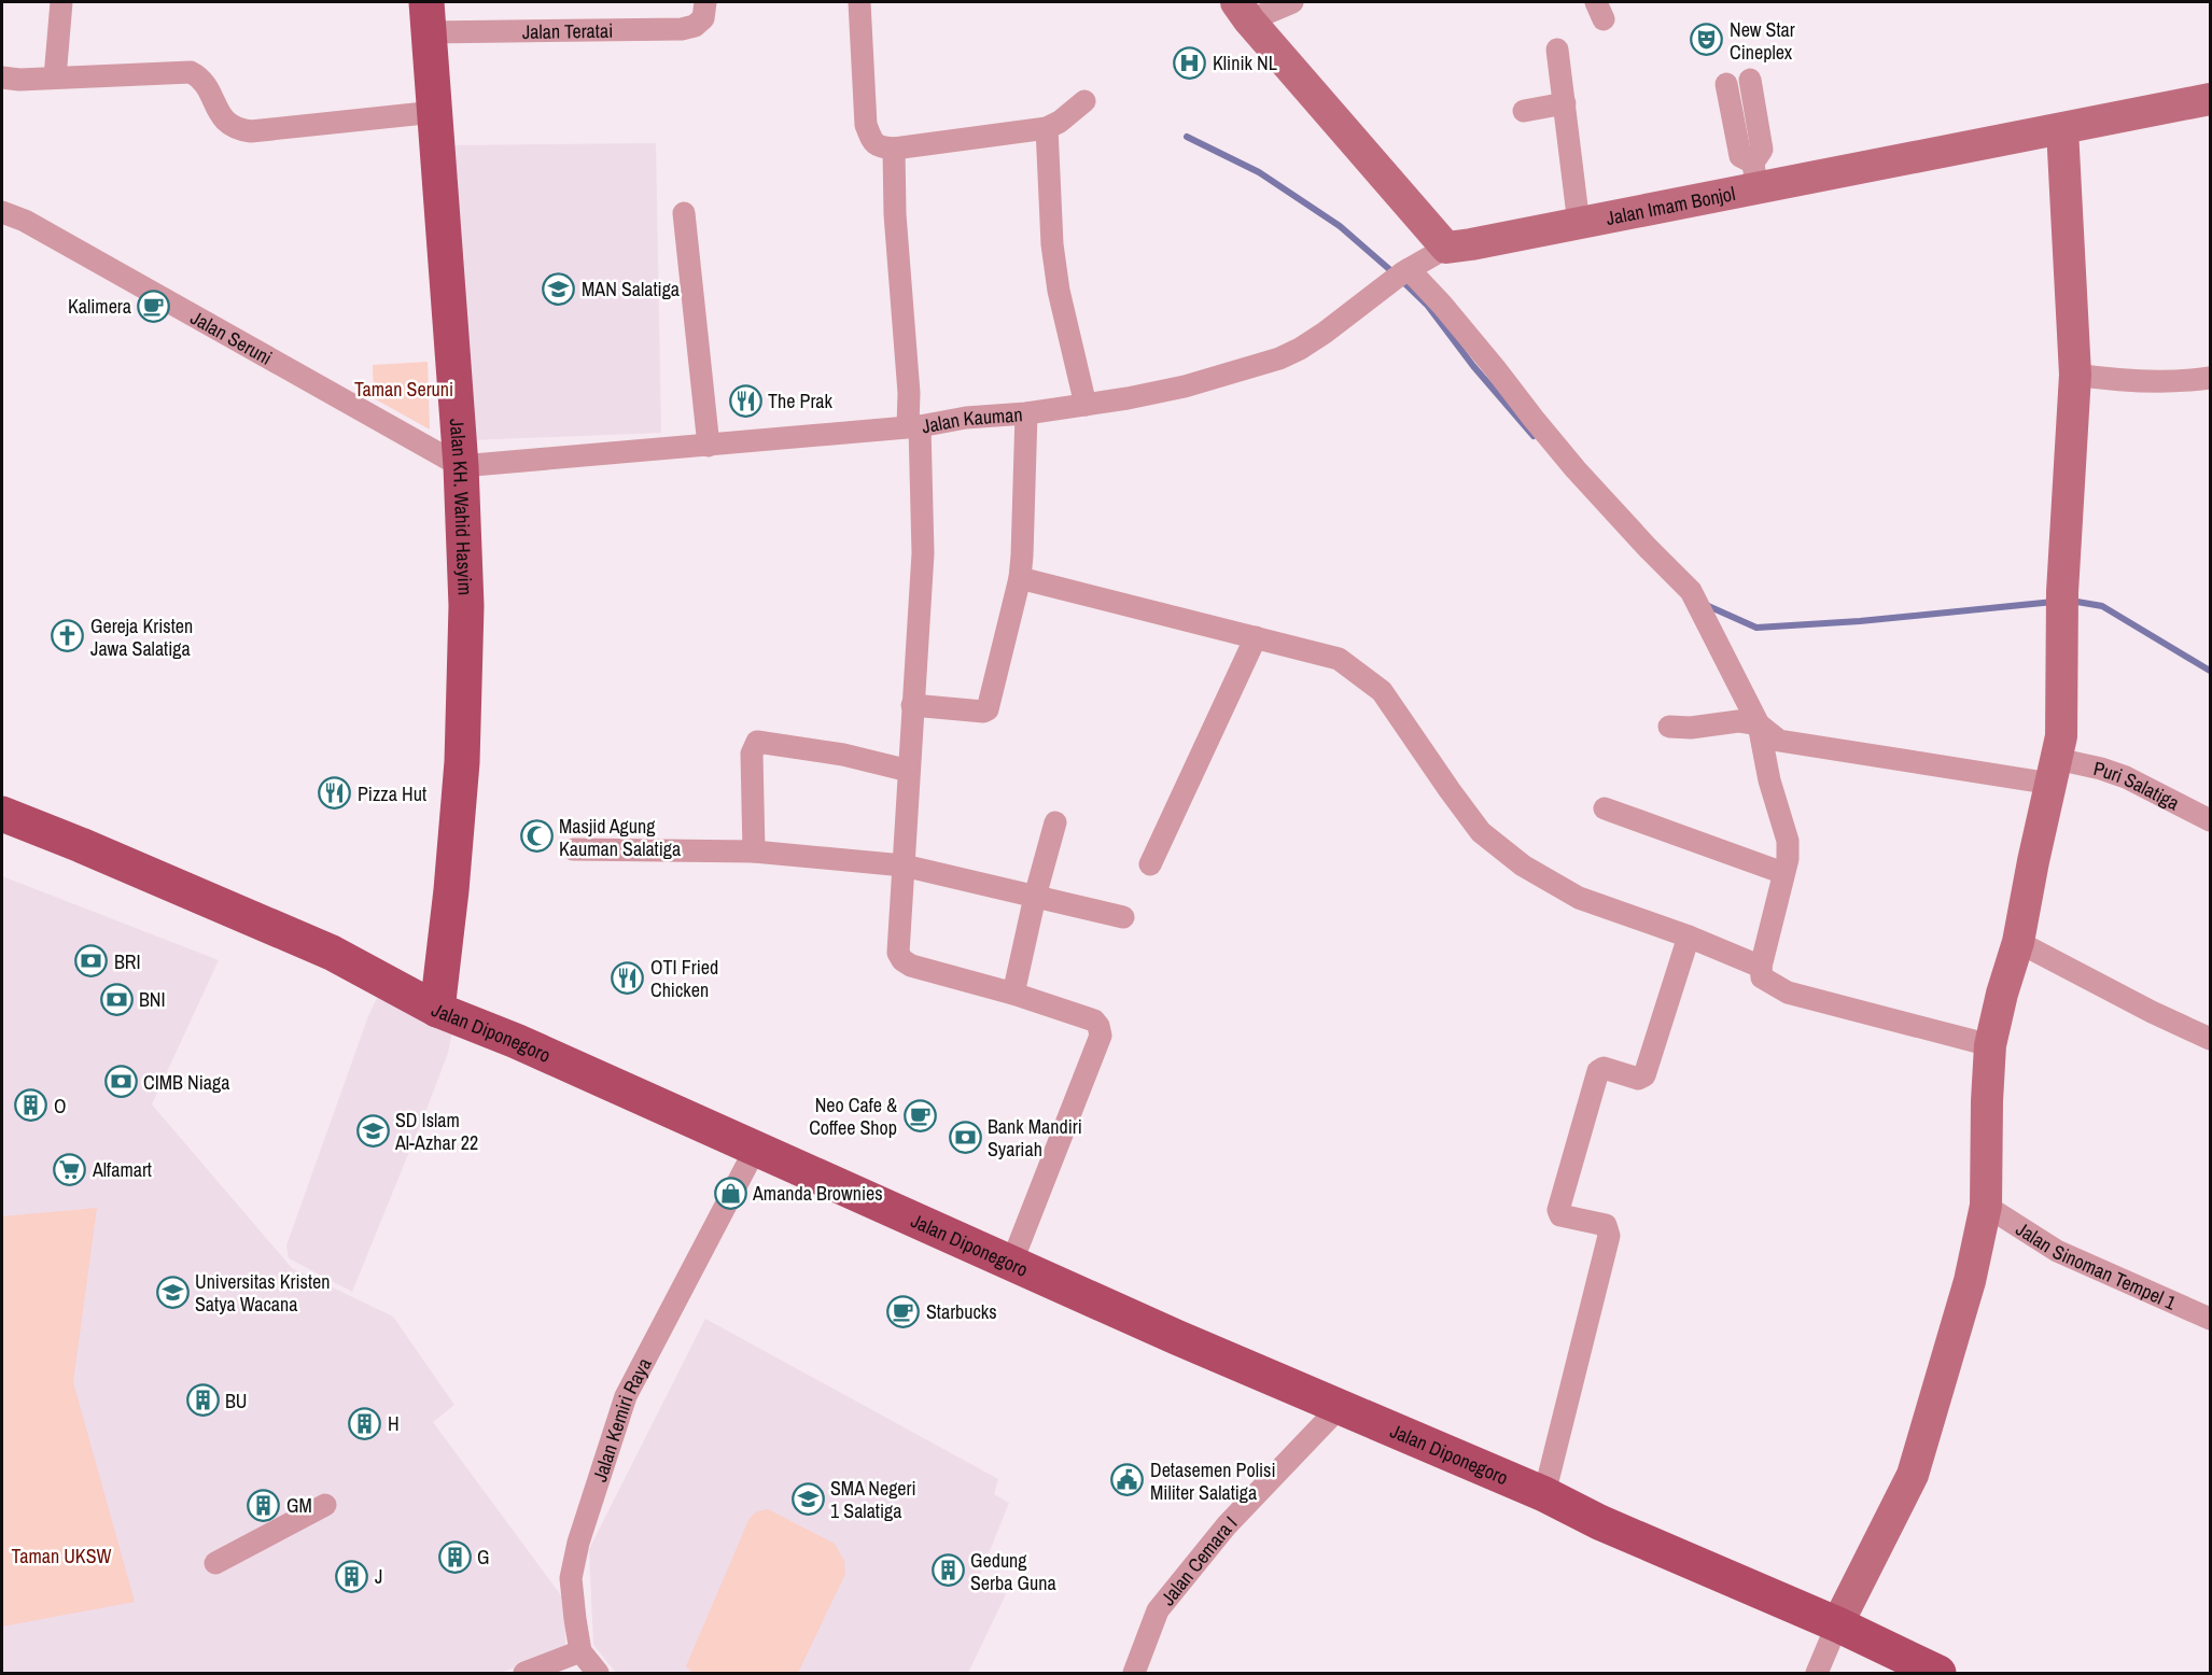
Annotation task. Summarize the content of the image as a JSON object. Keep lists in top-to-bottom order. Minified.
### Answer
{"streets":{"main road":["Jalan KH. Wahid Hasyim","Jalan Diponegoro"],"street":["Jalan Teratai","Jalan Imam Bonjol","Jalan Seruni","Jalan Kauman","Puri Salatiga","Jalan Sinoman Tempel 1","Jalan Kemiri Raya","Jalan Cemara I"]},"crossings":[["Jalan Teratai","Jalan KH. Wahid Hasyim"],["Jalan Imam Bonjol","Jalan Kauman"],["Jalan Seruni","Jalan Kauman"],["Jalan Seruni","Jalan KH. Wahid Hasyim"],["Jalan Kauman","Jalan KH. Wahid Hasyim"],["Jalan KH. Wahid Hasyim","Jalan Diponegoro"],["Jalan Diponegoro","Jalan Kemiri Raya"],["Jalan Diponegoro","Jalan Cemara I"]],"parks":["Taman Seruni","Taman UKSW"],"places":{"theatre":["New Star Cineplex"],"hospital":["Klinik NL"],"school or university":["MAN Salatiga","SD Islam Al-Azhar 22","Universitas Kristen Satya Wacana","SMA Negeri 1 Salatiga"],"cafe":["Kalimera","Neo Cafe & Coffee Shop","Starbucks"],"restaurant":["The Prak","Pizza Hut","OTI Fried Chicken"],"church":["Gereja Kristen Jawa Salatiga"],"mosque":["Masjid Agung Kauman Salatiga"],"bank":["BRI","BNI","CIMB Niaga","Bank Mandiri Syariah"],"building":["O","BU","H","GM","G","Gedung Serba Guna","J"],"supermarket":["Alfamart"],"shop":["Amanda Brownies"],"public building":["Detasemen Polisi Militer Salatiga"]}}
